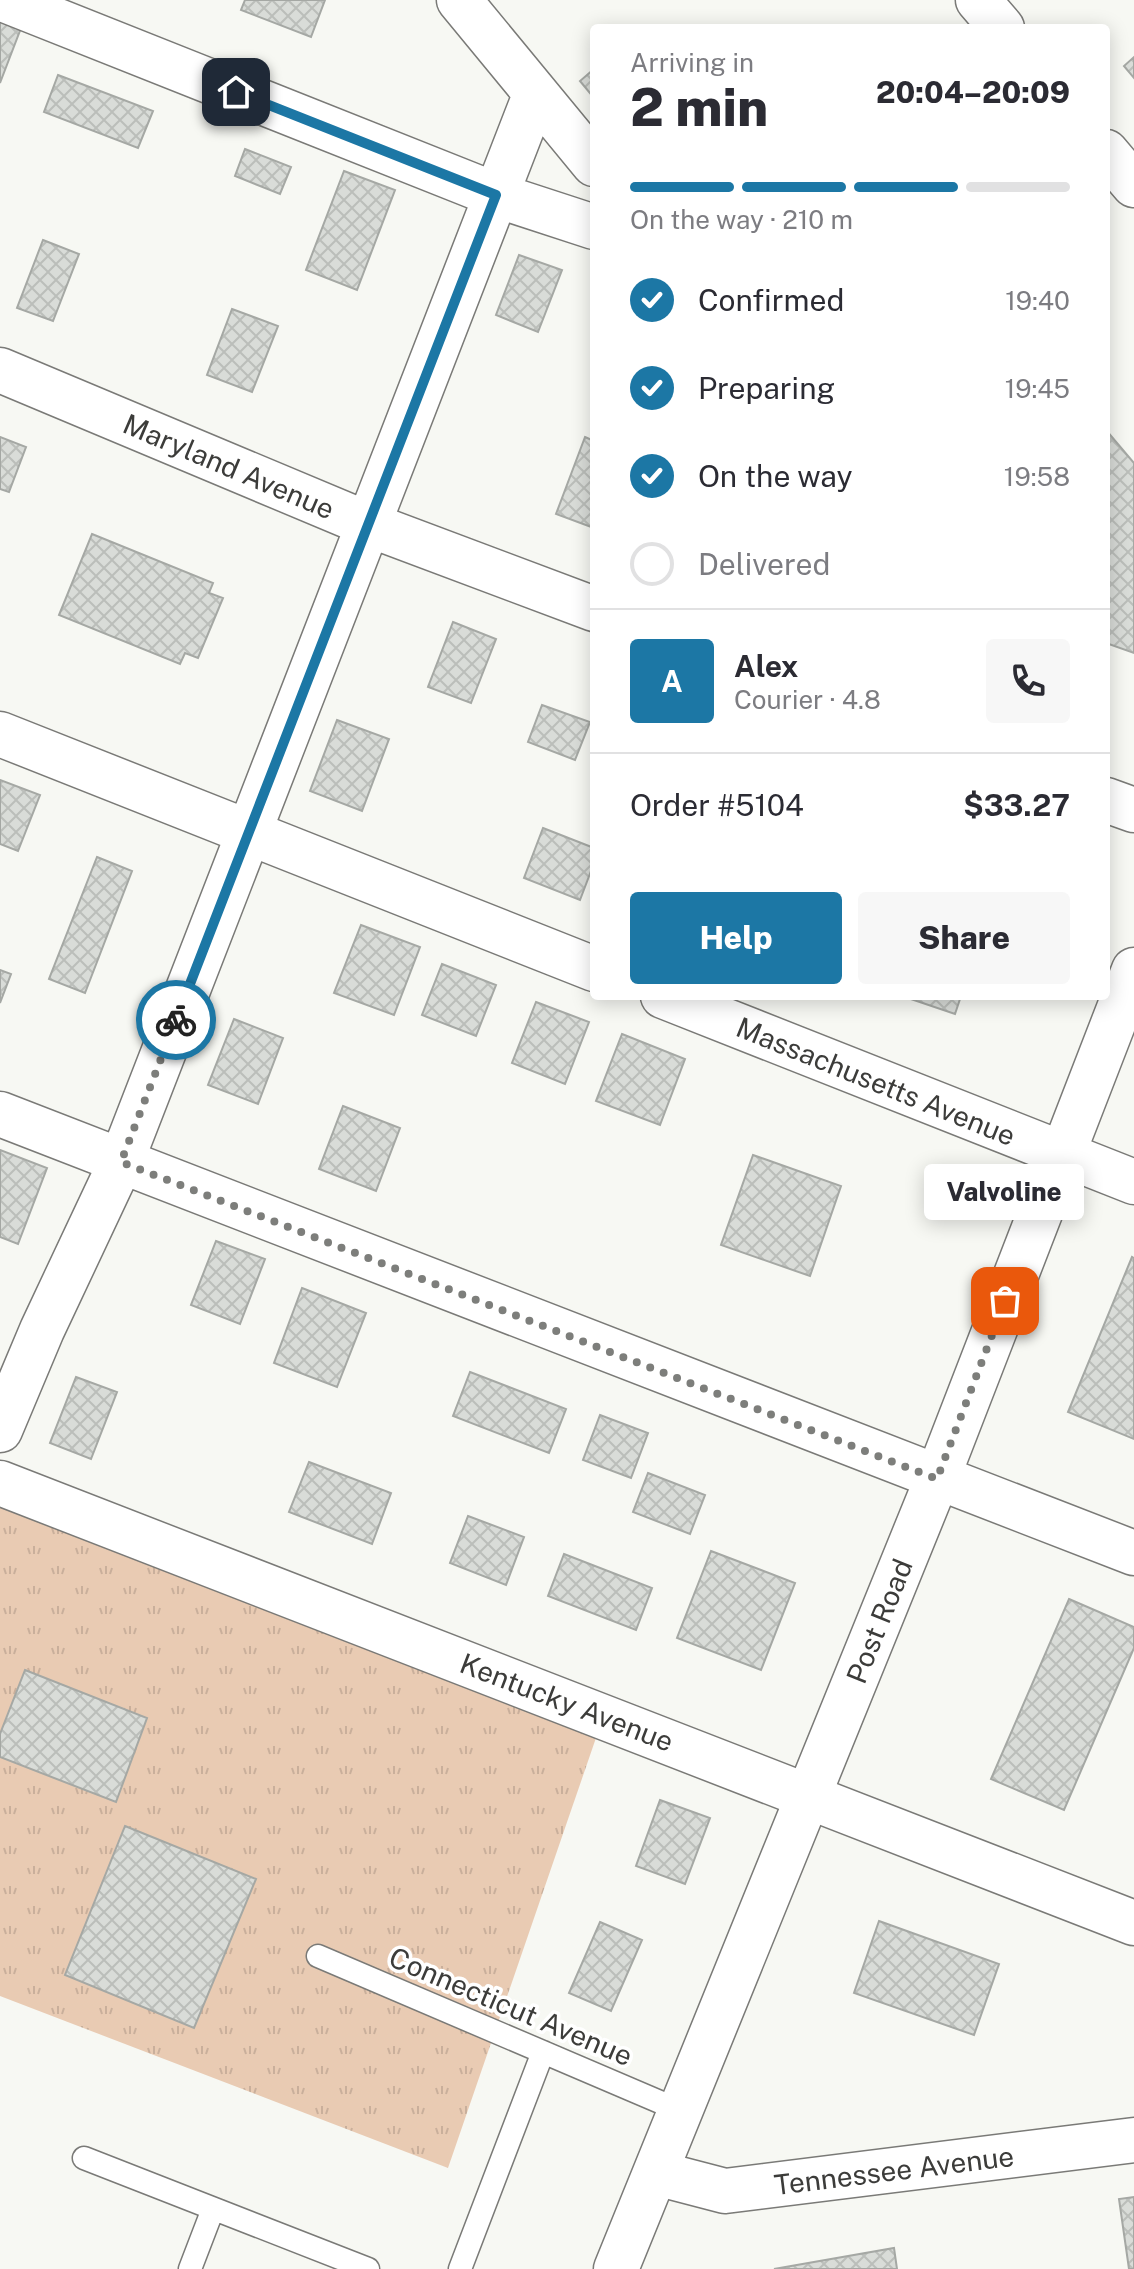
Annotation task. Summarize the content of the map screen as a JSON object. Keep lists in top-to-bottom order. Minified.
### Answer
{"streets":{"street":["Maryland Avenue","Massachusetts Avenue","Post Road","Kentucky Avenue","Tennessee Avenue"],"lane":["Connecticut Avenue"]},"crossings":[["Massachusetts Avenue","Post Road"],["Post Road","Kentucky Avenue"],["Post Road","Connecticut Avenue"],["Post Road","Tennessee Avenue"]],"places":["Valvoline"],"page":{"heading":["2 min","Arriving in","20:04–20:09"],"panel":["Alex","Courier · 4.8","Order #5104","$33.27"],"bar":"On the way · 210 m","list":[["Confirmed","19:40"],["Preparing","19:45"],["On the way","19:58"],"Delivered"],"round":"A","buttons":["Help","Share"],"bubble":"Valvoline"}}
